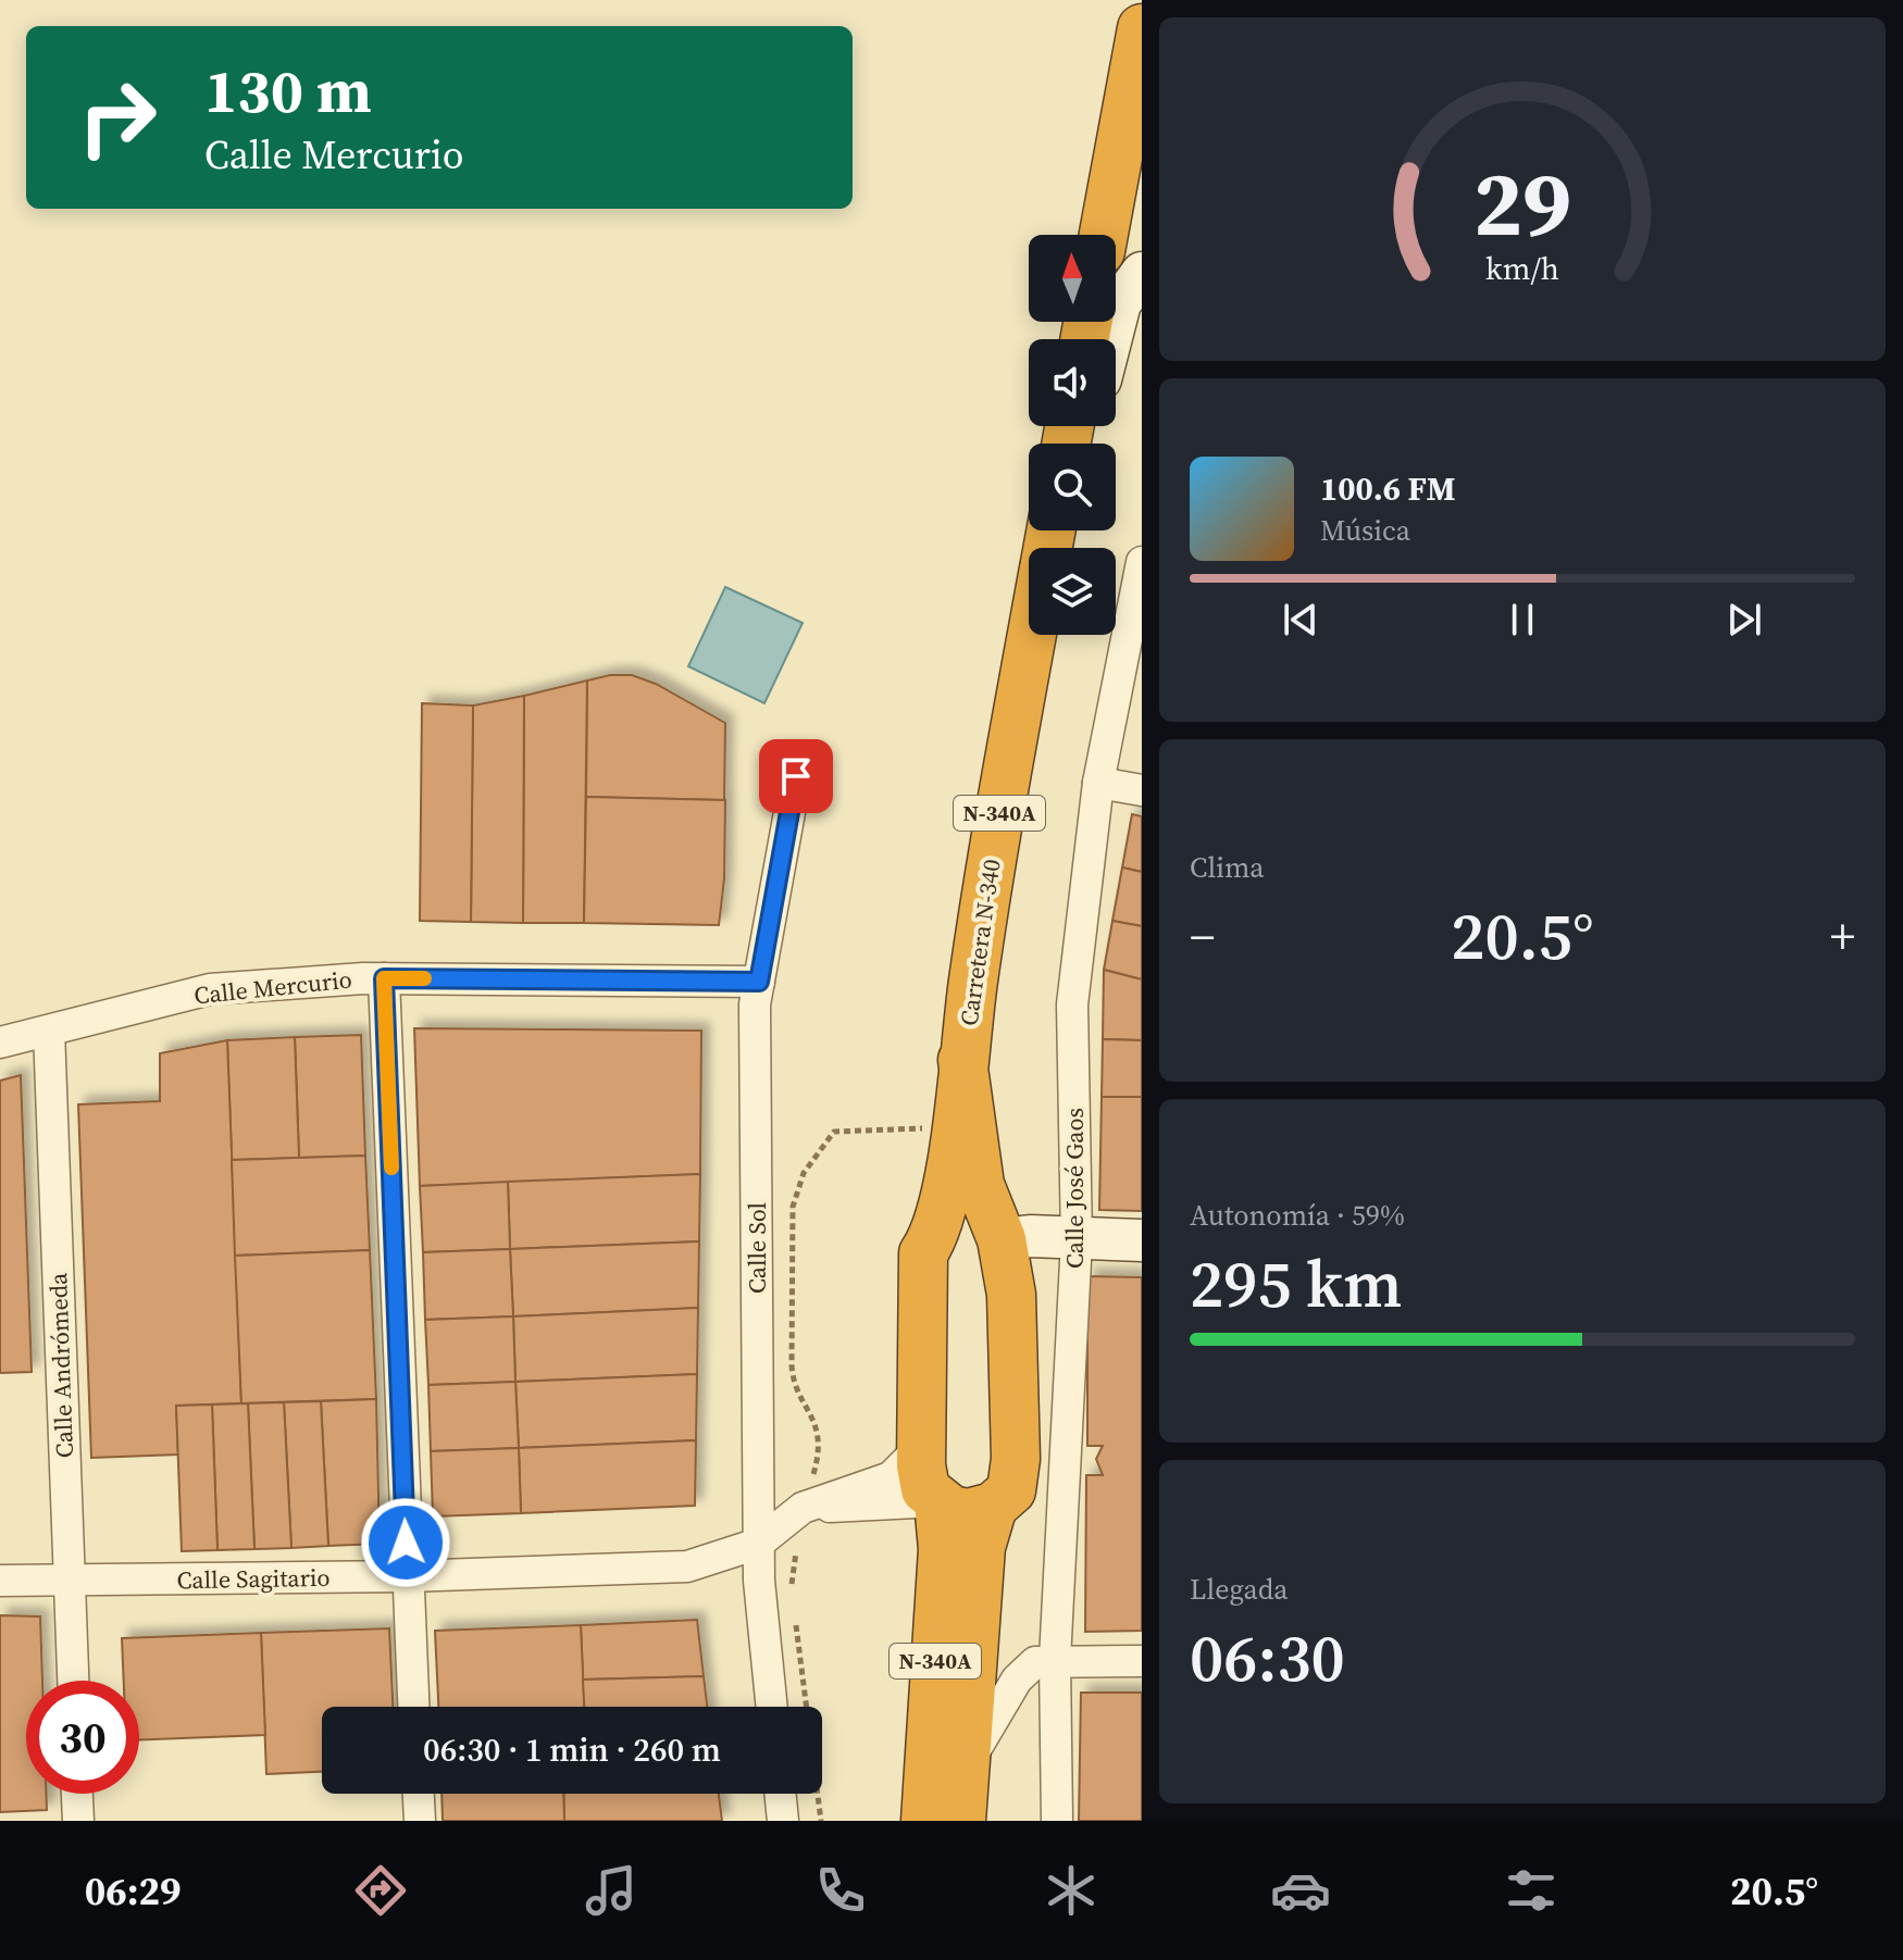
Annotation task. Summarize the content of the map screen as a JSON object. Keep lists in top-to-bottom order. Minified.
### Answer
{"streets":{"highway":["N-340A","Carretera N-340"],"street":["Calle Mercurio","Calle José Gaos","Calle Sol","Calle Andrómeda","Calle Sagitario"]},"crossings":[["N-340A","Carretera N-340"],["Carretera N-340","Calle Sagitario"],["Calle Mercurio","Calle Sol"],["Calle Mercurio","Calle Andrómeda"],["Calle Sol","Calle Sagitario"],["Calle Andrómeda","Calle Sagitario"]],"north":"top","page":{"turn":["130 m","Calle Mercurio"],"song":["100.6 FM","Música"],"tile":["Clima",["Autonomía · 59%","295 km"],["Llegada","06:30"]],"heat":["−","20.5°","+"],"limit":"30","trip":"06:30 · 1 min · 260 m","tabs":["06:29","20.5°"],"gauge":["29","km/h"]}}
